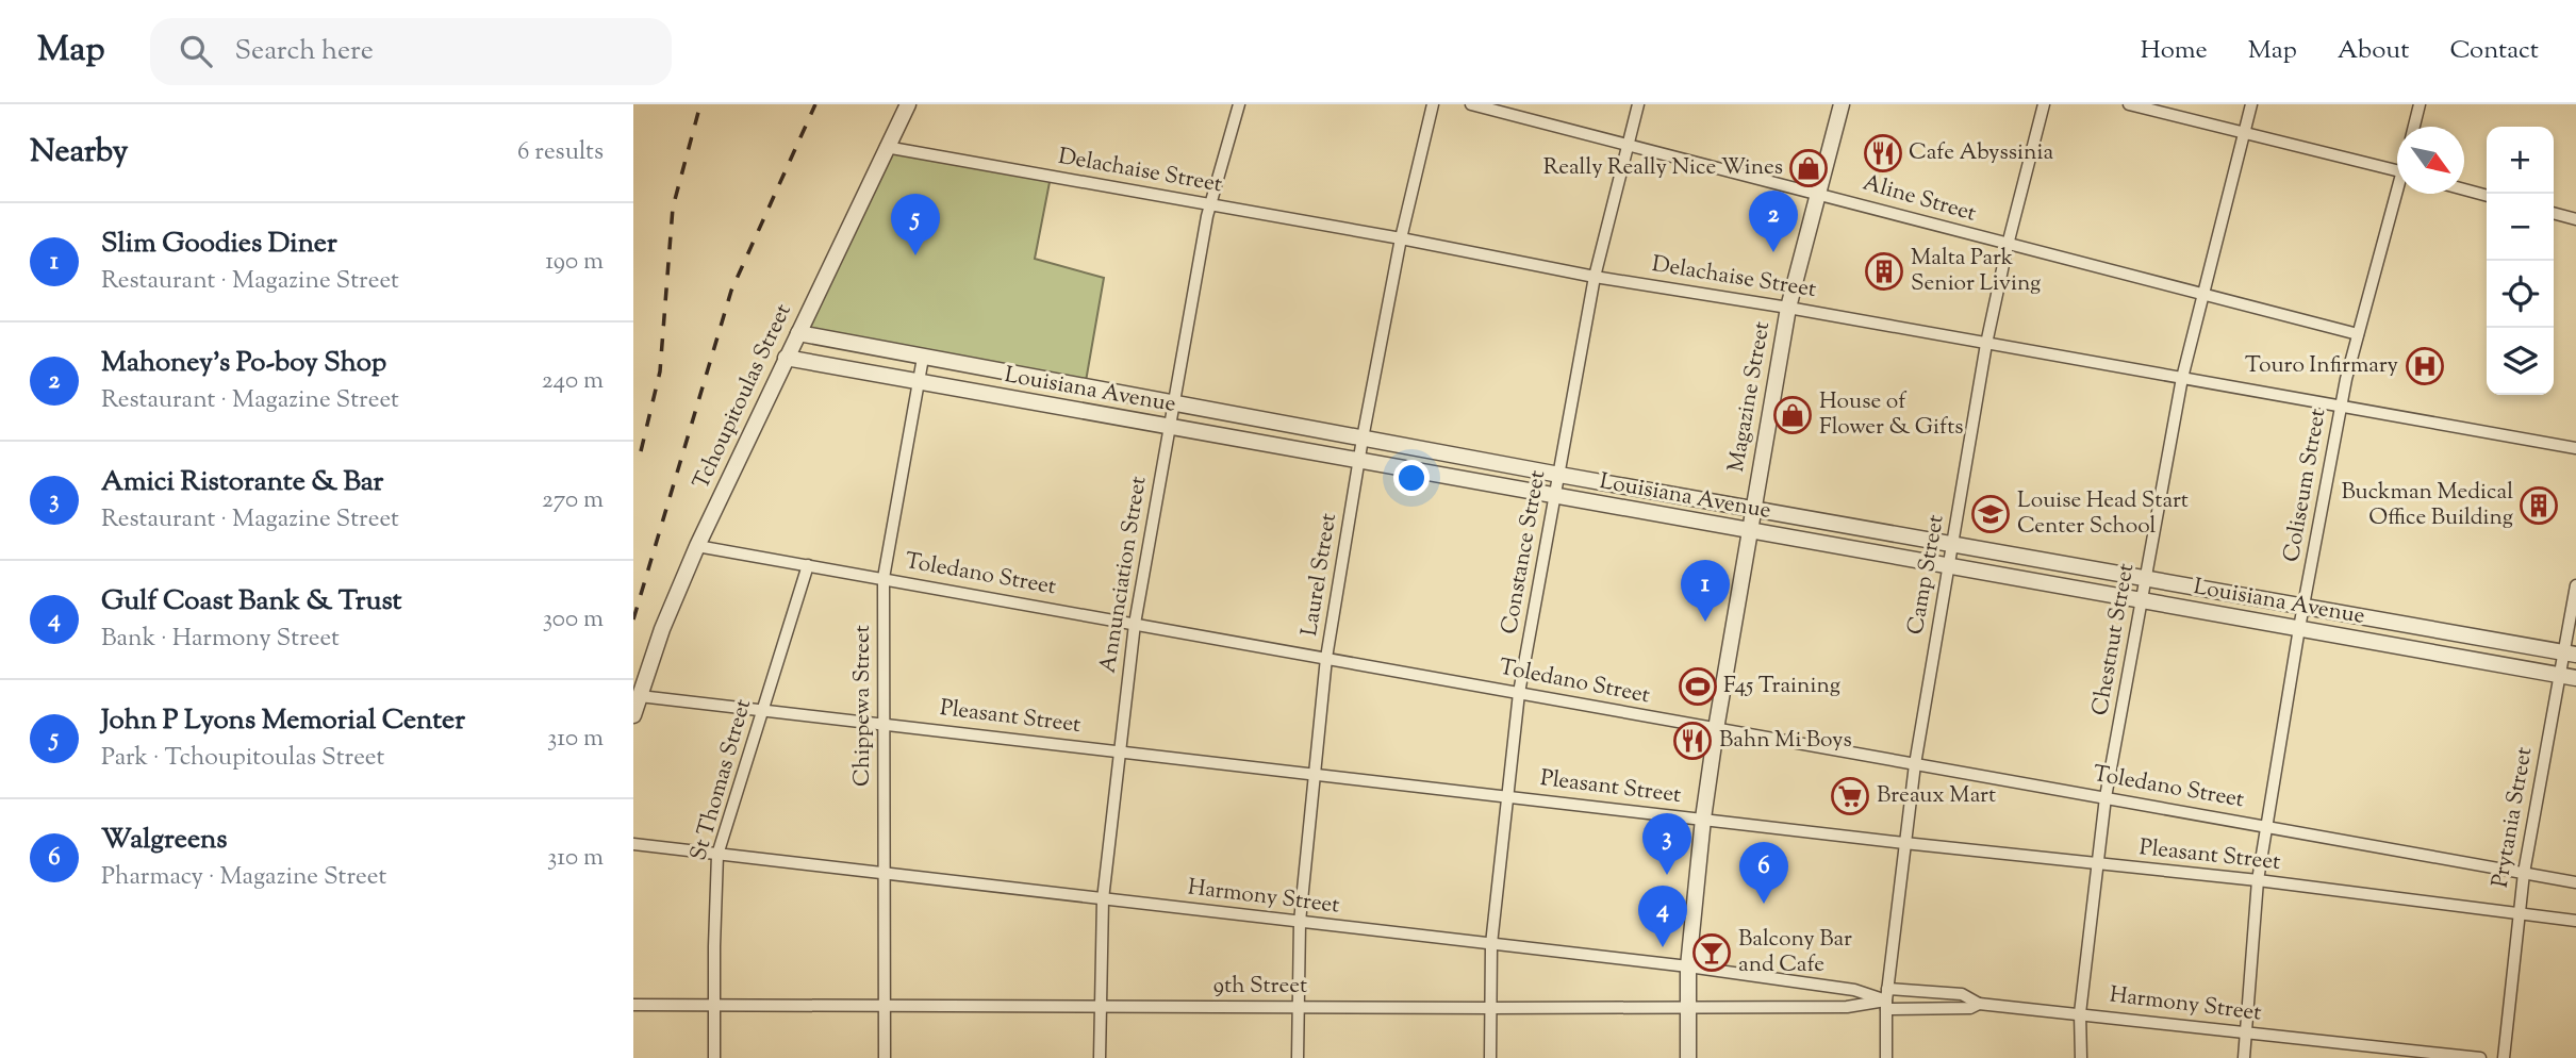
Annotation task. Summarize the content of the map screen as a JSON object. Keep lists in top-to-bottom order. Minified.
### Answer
{"streets":{"street":["Delachaise Street","Aline Street","Louisiana Avenue","Tchoupitoulas Street","Magazine Street","Coliseum Street","Constance Street","Toledano Street","Annunciation Street","Laurel Street","Camp Street","Chestnut Street","Chippewa Street","Pleasant Street","St Thomas Street","Prytania Street","Harmony Street","9th Street"]},"crossings":[["Delachaise Street","Tchoupitoulas Street"],["Delachaise Street","Magazine Street"],["Delachaise Street","Coliseum Street"],["Delachaise Street","Constance Street"],["Delachaise Street","Annunciation Street"],["Delachaise Street","Laurel Street"],["Delachaise Street","Camp Street"],["Delachaise Street","Chestnut Street"],["Aline Street","Magazine Street"],["Aline Street","Coliseum Street"],["Aline Street","Constance Street"],["Aline Street","Camp Street"],["Aline Street","Chestnut Street"],["Louisiana Avenue","Tchoupitoulas Street"],["Louisiana Avenue","Magazine Street"],["Louisiana Avenue","Coliseum Street"],["Louisiana Avenue","Constance Street"],["Louisiana Avenue","Annunciation Street"],["Louisiana Avenue","Laurel Street"],["Louisiana Avenue","Camp Street"],["Louisiana Avenue","Chestnut Street"],["Louisiana Avenue","Chippewa Street"],["Louisiana Avenue","Prytania Street"],["Tchoupitoulas Street","Toledano Street"],["Tchoupitoulas Street","Pleasant Street"],["Magazine Street","Toledano Street"],["Magazine Street","Pleasant Street"],["Magazine Street","Harmony Street"],["Magazine Street","9th Street"],["Coliseum Street","Toledano Street"],["Coliseum Street","Pleasant Street"],["Coliseum Street","Harmony Street"],["Constance Street","Toledano Street"],["Constance Street","Pleasant Street"],["Constance Street","Harmony Street"],["Constance Street","9th Street"],["Toledano Street","Annunciation Street"],["Toledano Street","Laurel Street"],["Toledano Street","Camp Street"],["Toledano Street","Chestnut Street"],["Toledano Street","Chippewa Street"],["Toledano Street","St Thomas Street"],["Toledano Street","Prytania Street"],["Annunciation Street","Pleasant Street"],["Annunciation Street","Harmony Street"],["Annunciation Street","9th Street"],["Laurel Street","Pleasant Street"],["Laurel Street","Harmony Street"],["Laurel Street","9th Street"],["Camp Street","Pleasant Street"],["Camp Street","Harmony Street"],["Camp Street","9th Street"],["Chestnut Street","Pleasant Street"],["Chestnut Street","Harmony Street"],["Chippewa Street","Pleasant Street"],["Chippewa Street","Harmony Street"],["Chippewa Street","9th Street"],["Pleasant Street","St Thomas Street"],["Pleasant Street","Prytania Street"],["St Thomas Street","Harmony Street"],["St Thomas Street","9th Street"],["Harmony Street","9th Street"]],"places":{"restaurant":["Cafe Abyssinia","Bahn Mi Boys"],"shop":["Really Really Nice Wines","House of Flower & Gifts"],"building":["Malta Park Senior Living","Buckman Medical Office Building"],"hospital":["Touro Infirmary"],"school or university":["Louise Head Start Center School"],"sports":["F45 Training"],"supermarket":["Breaux Mart"],"bar":["Balcony Bar and Cafe"]},"north":"bottom right","page":{"header":"Map","search":"Search here","nav":["Home","Map","About","Contact"],"heading":["Nearby","6 results"],"map_buttons":["+","−"],"pins":["2","5","1","3","6","4"],"list":[{"mark":"1","name":"Slim Goodies Diner","note":"Restaurant · Magazine Street","value":"190 m"},{"mark":"2","name":"Mahoney's Po-boy Shop","note":"Restaurant · Magazine Street","value":"240 m"},{"mark":"3","name":"Amici Ristorante & Bar","note":"Restaurant · Magazine Street","value":"270 m"},{"mark":"4","name":"Gulf Coast Bank & Trust","note":"Bank · Harmony Street","value":"300 m"},{"mark":"5","name":"John P Lyons Memorial Center","note":"Park · Tchoupitoulas Street","value":"310 m"},{"mark":"6","name":"Walgreens","note":"Pharmacy · Magazine Street","value":"310 m"}]}}
